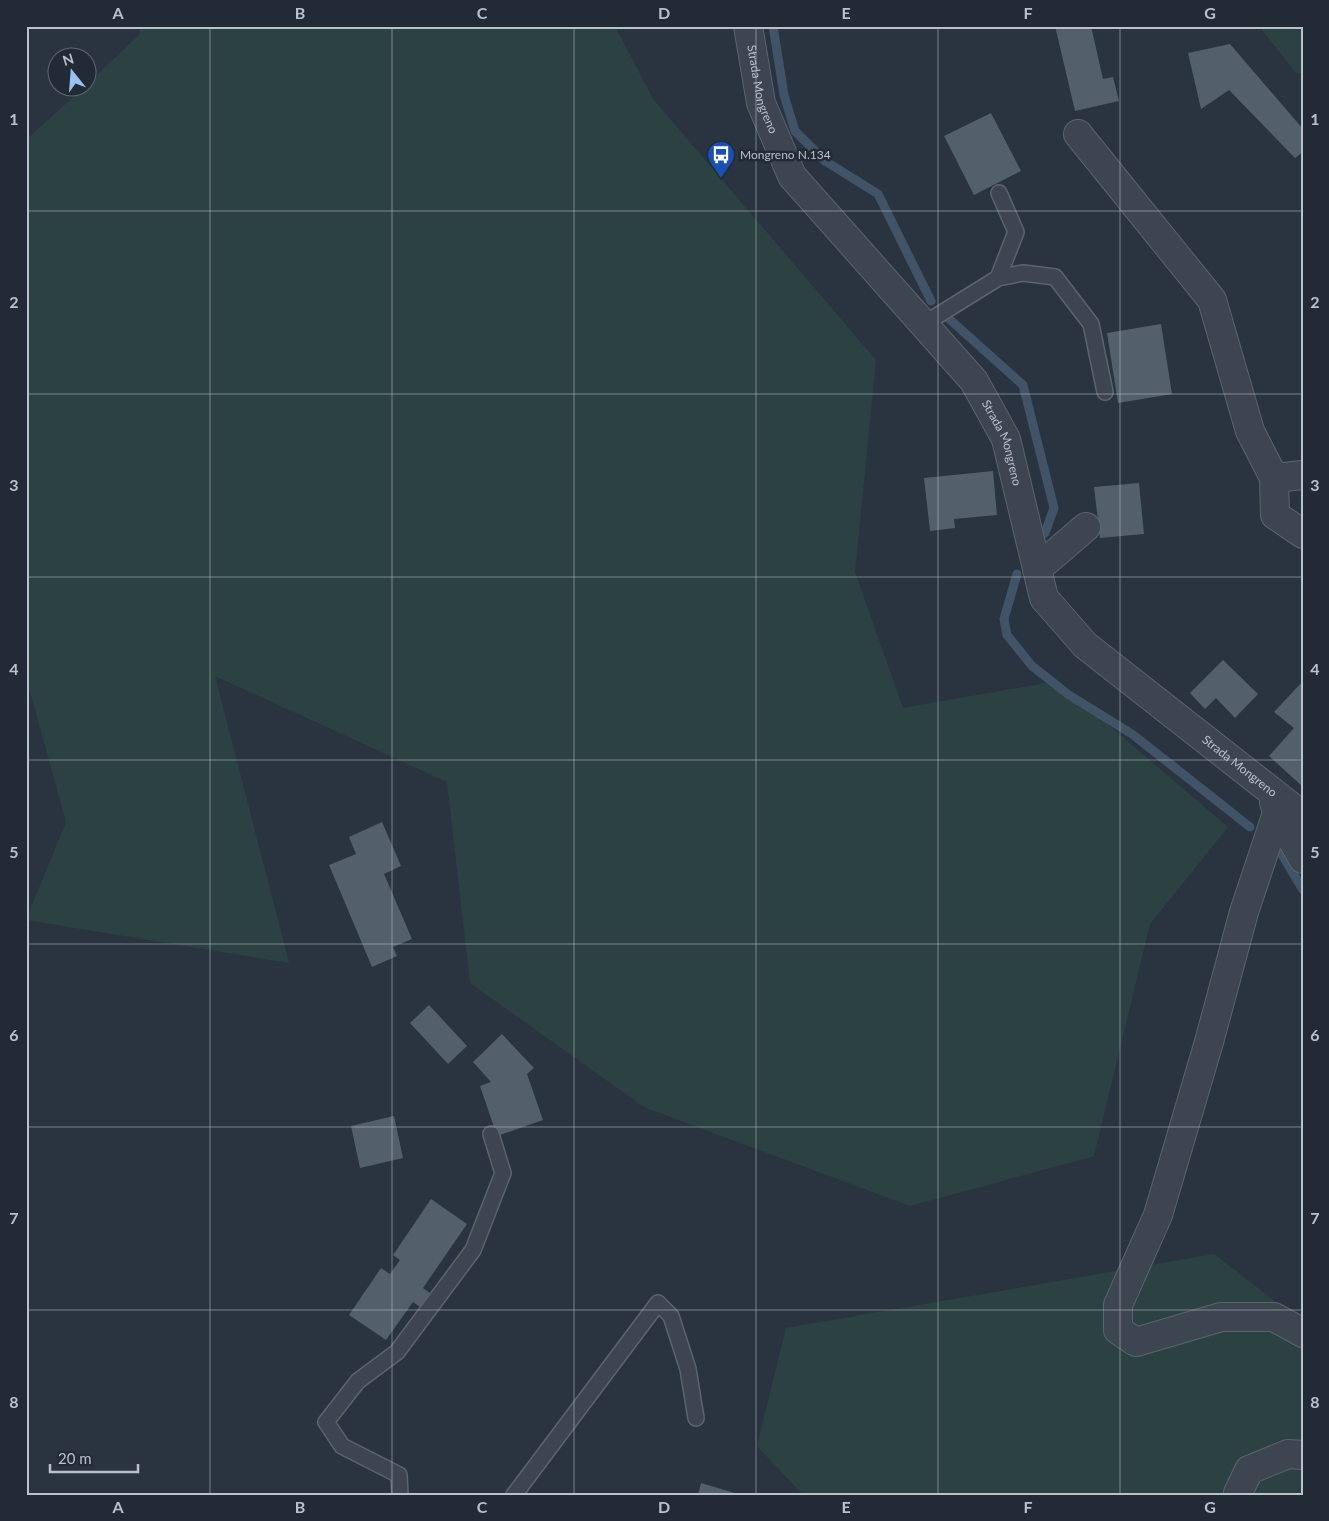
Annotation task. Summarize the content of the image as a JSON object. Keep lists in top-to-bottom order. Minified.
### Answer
{"streets":{"street":["Strada Mongreno"]},"places":{"bus stop":["Mongreno N.134"]},"scale_bar":"20 m","north":"top","grid":{"columns":["A","B","C","D","E","F","G"],"rows":["1","2","3","4","5","6","7","8"]}}
